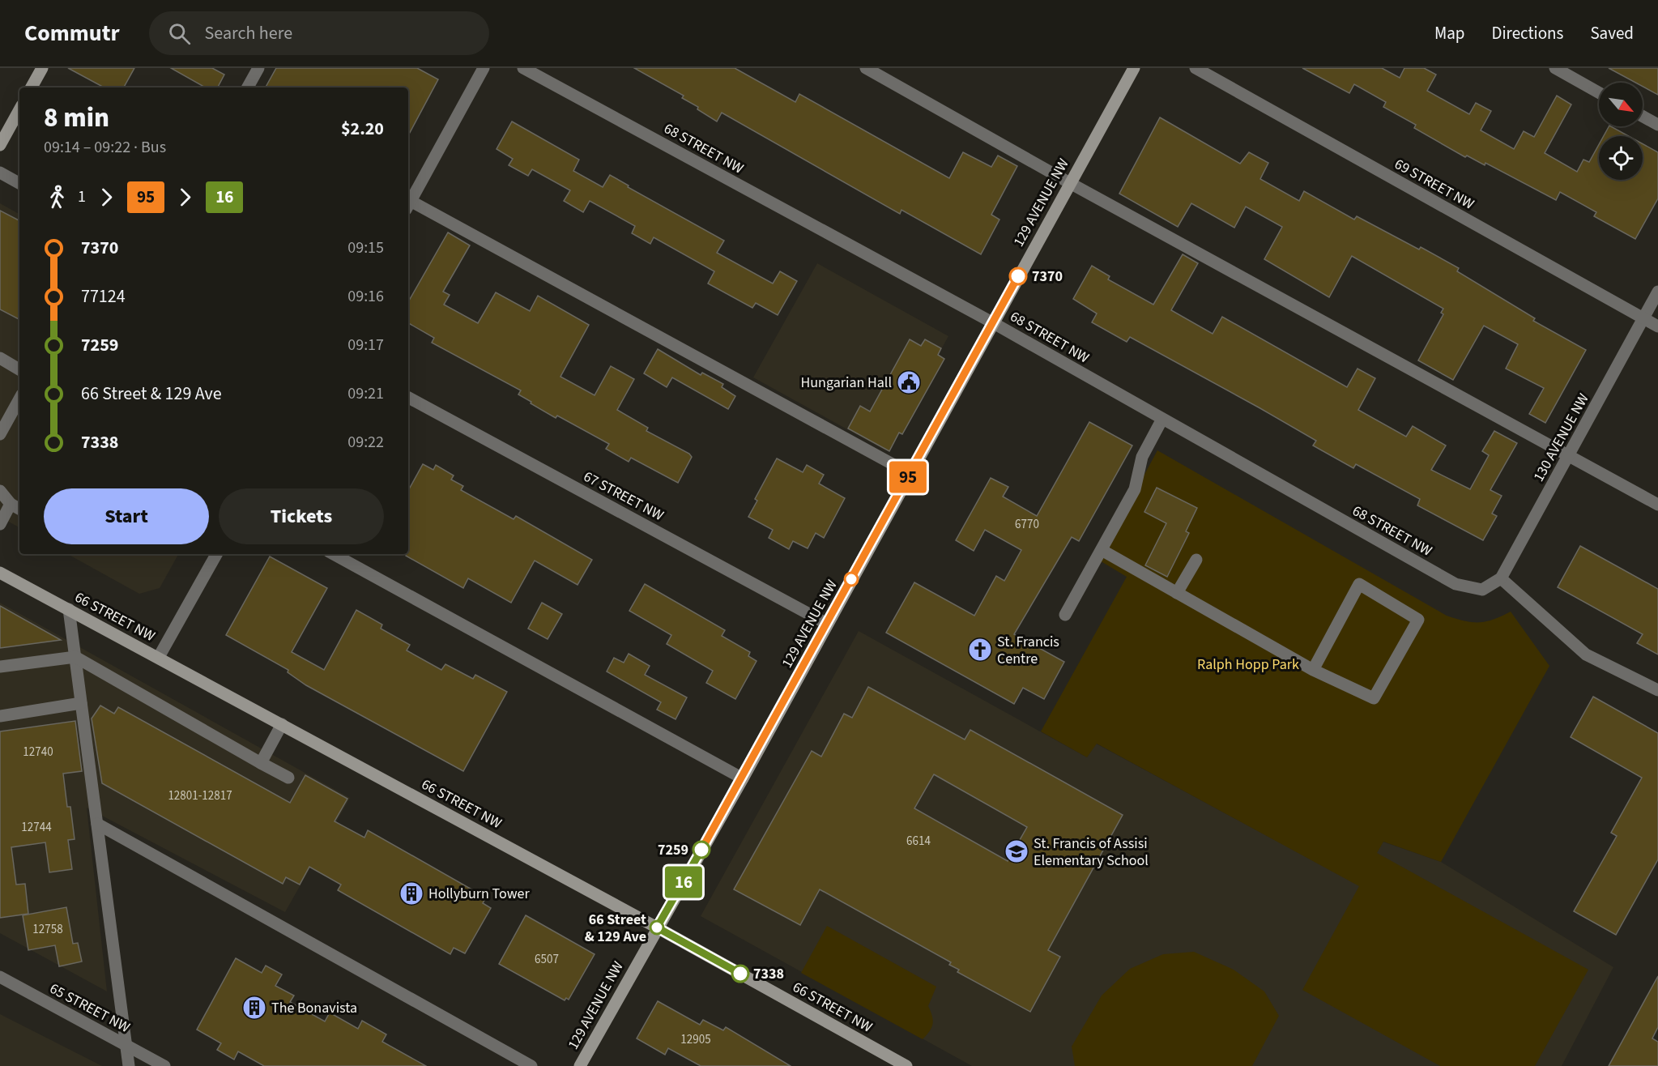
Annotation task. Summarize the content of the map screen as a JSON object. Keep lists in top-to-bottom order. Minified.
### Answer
{"streets":{"street":["68 STREET NW","69 STREET NW","129 AVENUE NW","130 AVENUE NW","67 STREET NW","66 STREET NW","65 STREET NW"]},"crossings":[["68 STREET NW","129 AVENUE NW"],["68 STREET NW","130 AVENUE NW"],["69 STREET NW","130 AVENUE NW"],["129 AVENUE NW","67 STREET NW"],["129 AVENUE NW","66 STREET NW"]],"parks":["Ralph Hopp Park"],"places":{"other":["7370","7259","66 Street & 129 Ave","7338"],"public building":["Hungarian Hall"],"church":["St. Francis Centre"],"school or university":["St. Francis of Assisi Elementary School"],"building":["Hollyburn Tower","The Bonavista"]},"lines":["bus line 95","bus line 16"],"house_numbers":["6770","12740","12801-12817","12744","6614","12758","6507","12905"],"north":"bottom right","page":{"header":"Commutr","search":"Search here","nav":["Map","Directions","Saved"],"on_map":["95","16"],"heading":["8 min","09:14 – 09:22 · Bus","$2.20"],"legs":["1","95","16"],"list":[{"name":"7370","value":"09:15"},{"name":"77124","value":"09:16"},{"name":"7259","value":"09:17"},{"name":"66 Street & 129 Ave","value":"09:21"},{"name":"7338","value":"09:22"}],"buttons":["Start","Tickets"]}}
